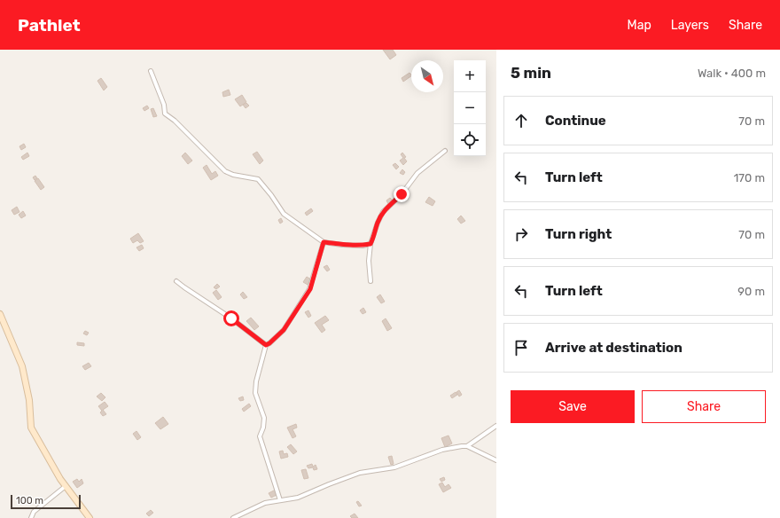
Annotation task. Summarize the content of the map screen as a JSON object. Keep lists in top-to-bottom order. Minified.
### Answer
{"scale_bar":"100 m","north":"bottom right","page":{"header":"Pathlet","nav":["Map","Layers","Share"],"heading":["5 min","Walk · 400 m"],"map_buttons":["+","−"],"list":[["Continue","70 m"],["Turn left","170 m"],["Turn right","70 m"],["Turn left","90 m"],"Arrive at destination"],"buttons":["Save","Share"],"scale":"100 m"}}
